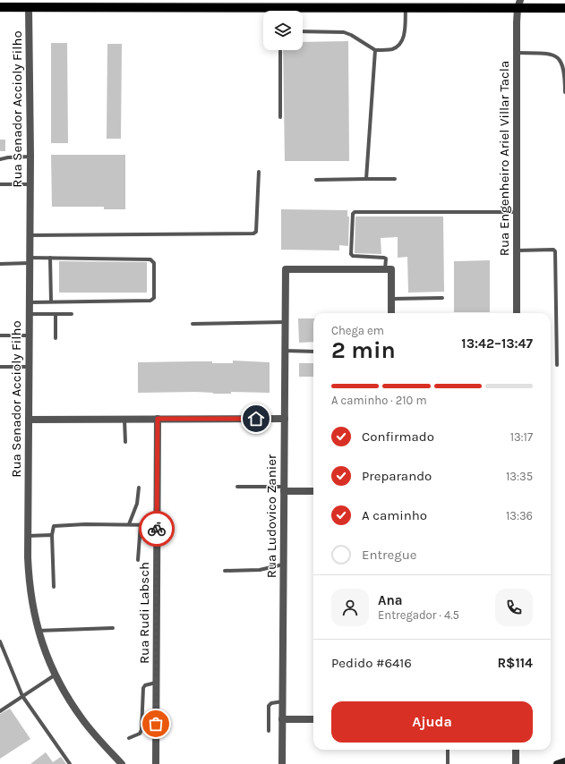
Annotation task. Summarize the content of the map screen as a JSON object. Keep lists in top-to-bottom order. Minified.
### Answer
{"streets":{"street":["Rua Senador Accioly Filho","Rua Engenheiro Ariel Villar Tacla","Rua Ludovico Zanier","Rua Rudi Labsch"]},"page":{"heading":["2 min","Chega em","13:42–13:47"],"panel":["Ana","Entregador · 4.5","Pedido #6416","R$114"],"bar":"A caminho · 210 m","list":[["Confirmado","13:17"],["Preparando","13:35"],["A caminho","13:36"],"Entregue"],"buttons":"Ajuda"}}
